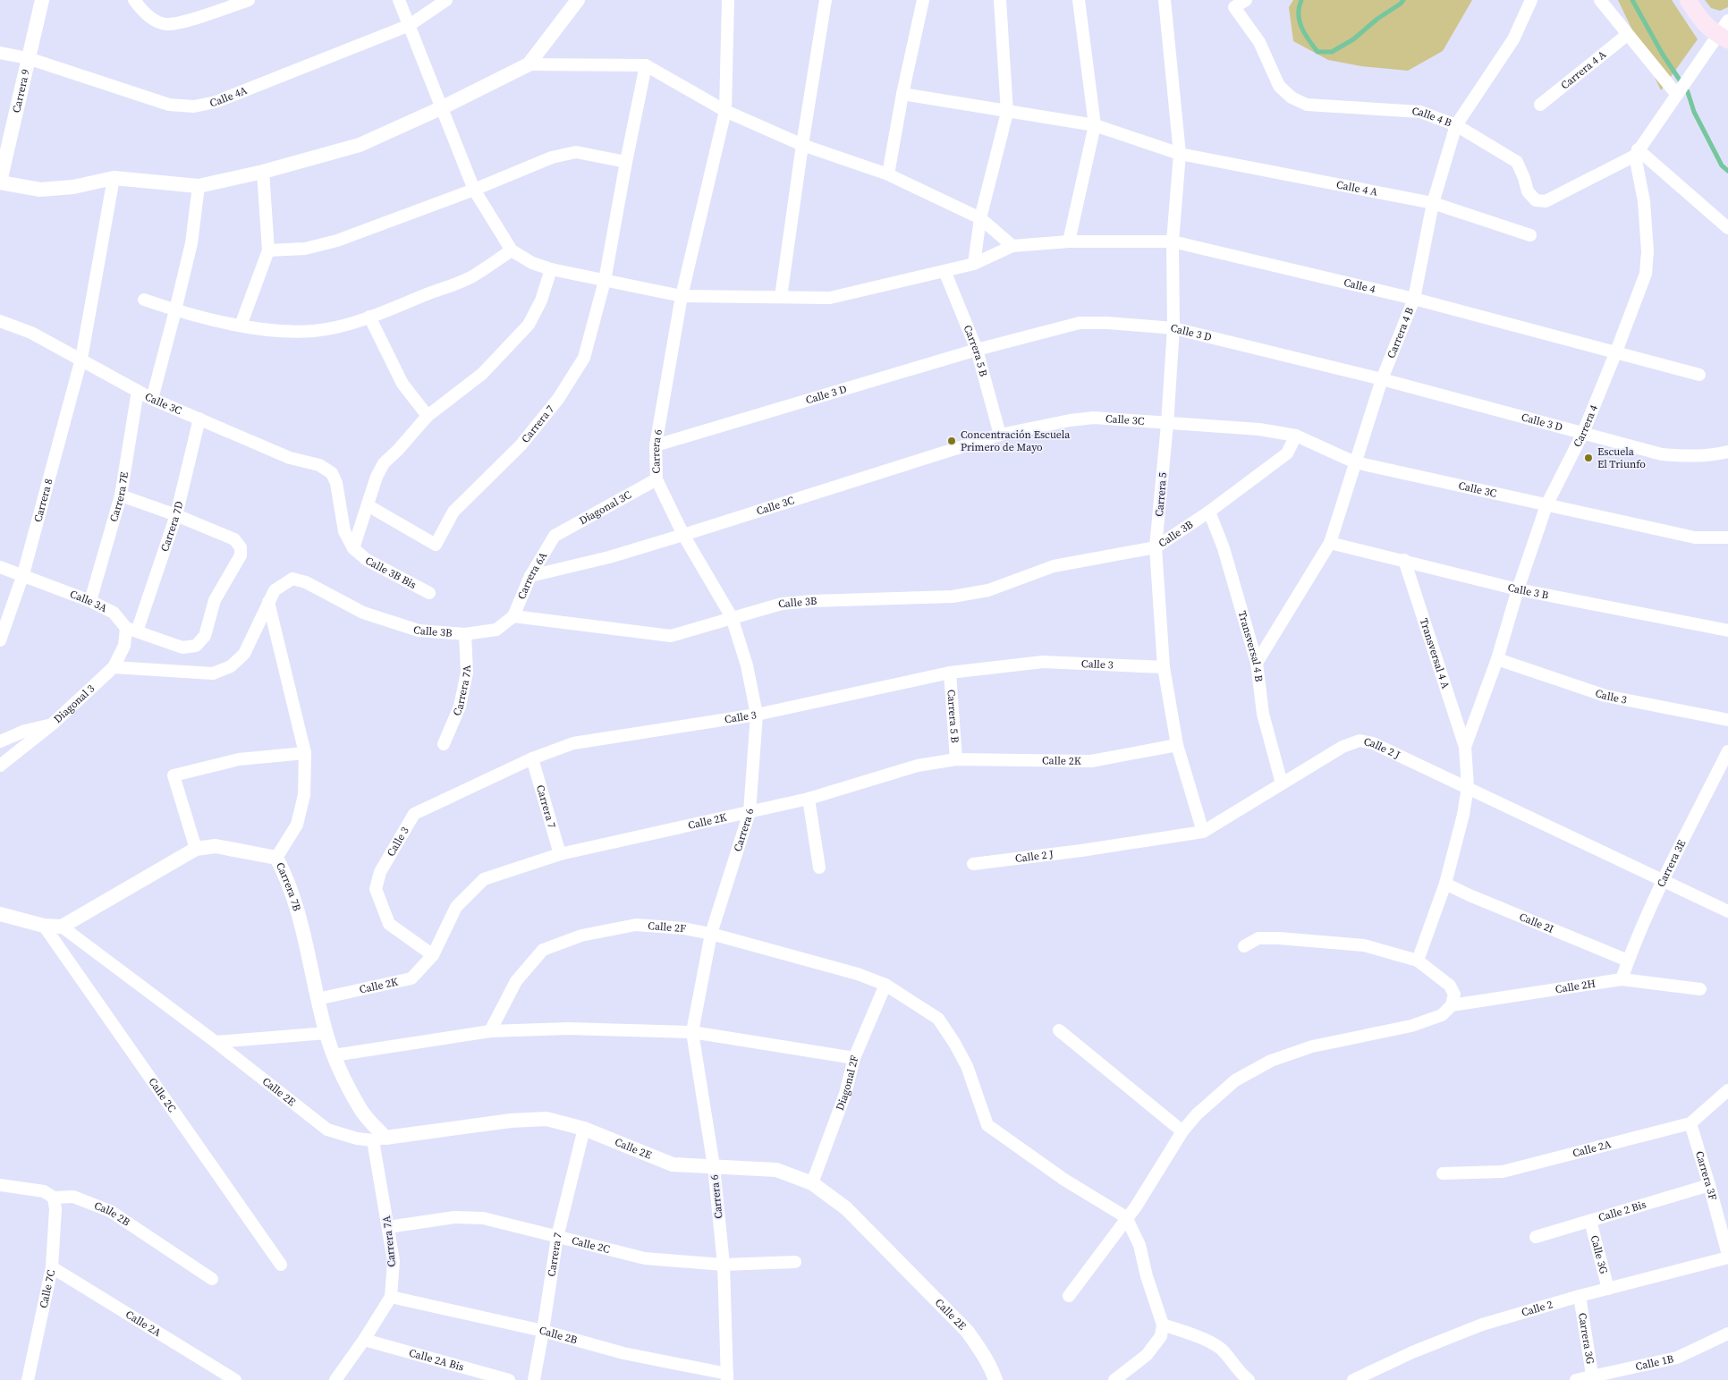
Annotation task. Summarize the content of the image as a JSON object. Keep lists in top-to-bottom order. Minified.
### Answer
{"streets":{"street":["Carrera 4 A","Carrera 9","Calle 4A","Calle 4 B","Calle 4 A","Calle 4","Carrera 4 B","Calle 3 D","Carrera 5 B","Calle 3C","Carrera 7","Carrera 4","Carrera 6","Carrera 5","Carrera 7E","Carrera 8","Diagonal 3C","Carrera 7D","Calle 3B","Calle 3B Bis","Carrera 6A","Calle 3 B","Calle 3A","Transversal 4 B","Transversal 4 A","Calle 3","Carrera 7A","Diagonal 3","Calle 2 J","Calle 2K","Carrera 3E","Carrera 7B","Calle 2I","Calle 2F","Calle 2H","Diagonal 2F","Calle 2E","Calle 2C","Calle 2A","Carrera 3F","Calle 2 Bis","Calle 2B","Calle 3G","Calle 7C","Calle 2","Carrera 3G","Calle 2A Bis","Calle 1B"]},"crossings":[["Carrera 9","Calle 4A"],["Calle 4 B","Carrera 4 B"],["Calle 4 B","Carrera 4"],["Calle 4 A","Carrera 4 B"],["Calle 4 A","Carrera 5"],["Calle 4","Carrera 4 B"],["Calle 4","Carrera 5 B"],["Calle 4","Carrera 7"],["Calle 4","Carrera 4"],["Calle 4","Carrera 6"],["Calle 4","Carrera 5"],["Carrera 4 B","Calle 3 D"],["Carrera 4 B","Calle 3C"],["Carrera 4 B","Calle 3 B"],["Carrera 4 B","Transversal 4 B"],["Calle 3 D","Carrera 5 B"],["Calle 3 D","Carrera 4"],["Calle 3 D","Carrera 6"],["Calle 3 D","Carrera 5"],["Carrera 5 B","Calle 3C"],["Carrera 5 B","Calle 3"],["Carrera 5 B","Calle 2K"],["Calle 3C","Carrera 4"],["Calle 3C","Carrera 6"],["Calle 3C","Carrera 5"],["Calle 3C","Carrera 7E"],["Calle 3C","Carrera 8"],["Calle 3C","Carrera 7D"],["Calle 3C","Calle 3B"],["Calle 3C","Calle 3B Bis"],["Calle 3C","Carrera 6A"],["Carrera 7","Calle 3"],["Carrera 7","Calle 2K"],["Carrera 7","Calle 2E"],["Carrera 7","Calle 2C"],["Carrera 7","Calle 2B"],["Carrera 4","Calle 3 B"],["Carrera 4","Transversal 4 A"],["Carrera 4","Calle 3"],["Carrera 4","Calle 2 J"],["Carrera 4","Calle 2I"],["Carrera 6","Diagonal 3C"],["Carrera 6","Calle 3B"],["Carrera 6","Calle 3"],["Carrera 6","Calle 2K"],["Carrera 6","Calle 2F"],["Carrera 6","Calle 2E"],["Carrera 6","Calle 2C"],["Carrera 6","Calle 2B"],["Carrera 5","Calle 3B"],["Carrera 5","Calle 3"],["Carrera 5","Calle 2 J"],["Carrera 5","Calle 2K"],["Carrera 7E","Calle 3A"],["Carrera 8","Calle 3A"],["Diagonal 3C","Carrera 6A"],["Carrera 7D","Calle 3A"],["Carrera 7D","Diagonal 3"],["Calle 3B","Carrera 6A"],["Calle 3B","Transversal 4 B"],["Calle 3B","Carrera 7A"],["Calle 3B","Carrera 7B"],["Calle 3 B","Transversal 4 A"],["Calle 3A","Diagonal 3"],["Transversal 4 B","Calle 2 J"],["Calle 3","Calle 2K"],["Carrera 7A","Carrera 7B"],["Carrera 7A","Calle 2E"],["Carrera 7A","Calle 2C"],["Carrera 7A","Calle 2B"],["Carrera 7A","Calle 2A Bis"],["Calle 2 J","Carrera 3E"],["Calle 2K","Carrera 7B"],["Carrera 3E","Calle 2I"],["Carrera 3E","Calle 2H"],["Carrera 7B","Calle 2E"],["Calle 2F","Diagonal 2F"],["Diagonal 2F","Calle 2E"],["Calle 2A","Carrera 3F"],["Calle 2A","Calle 7C"],["Carrera 3F","Calle 2 Bis"],["Carrera 3F","Calle 2"],["Calle 2 Bis","Calle 3G"],["Calle 2B","Calle 7C"],["Calle 3G","Calle 2"],["Calle 2","Carrera 3G"],["Carrera 3G","Calle 1B"]],"places":["Concentración Escuela Primero de Mayo","Escuela El Triunfo"]}
